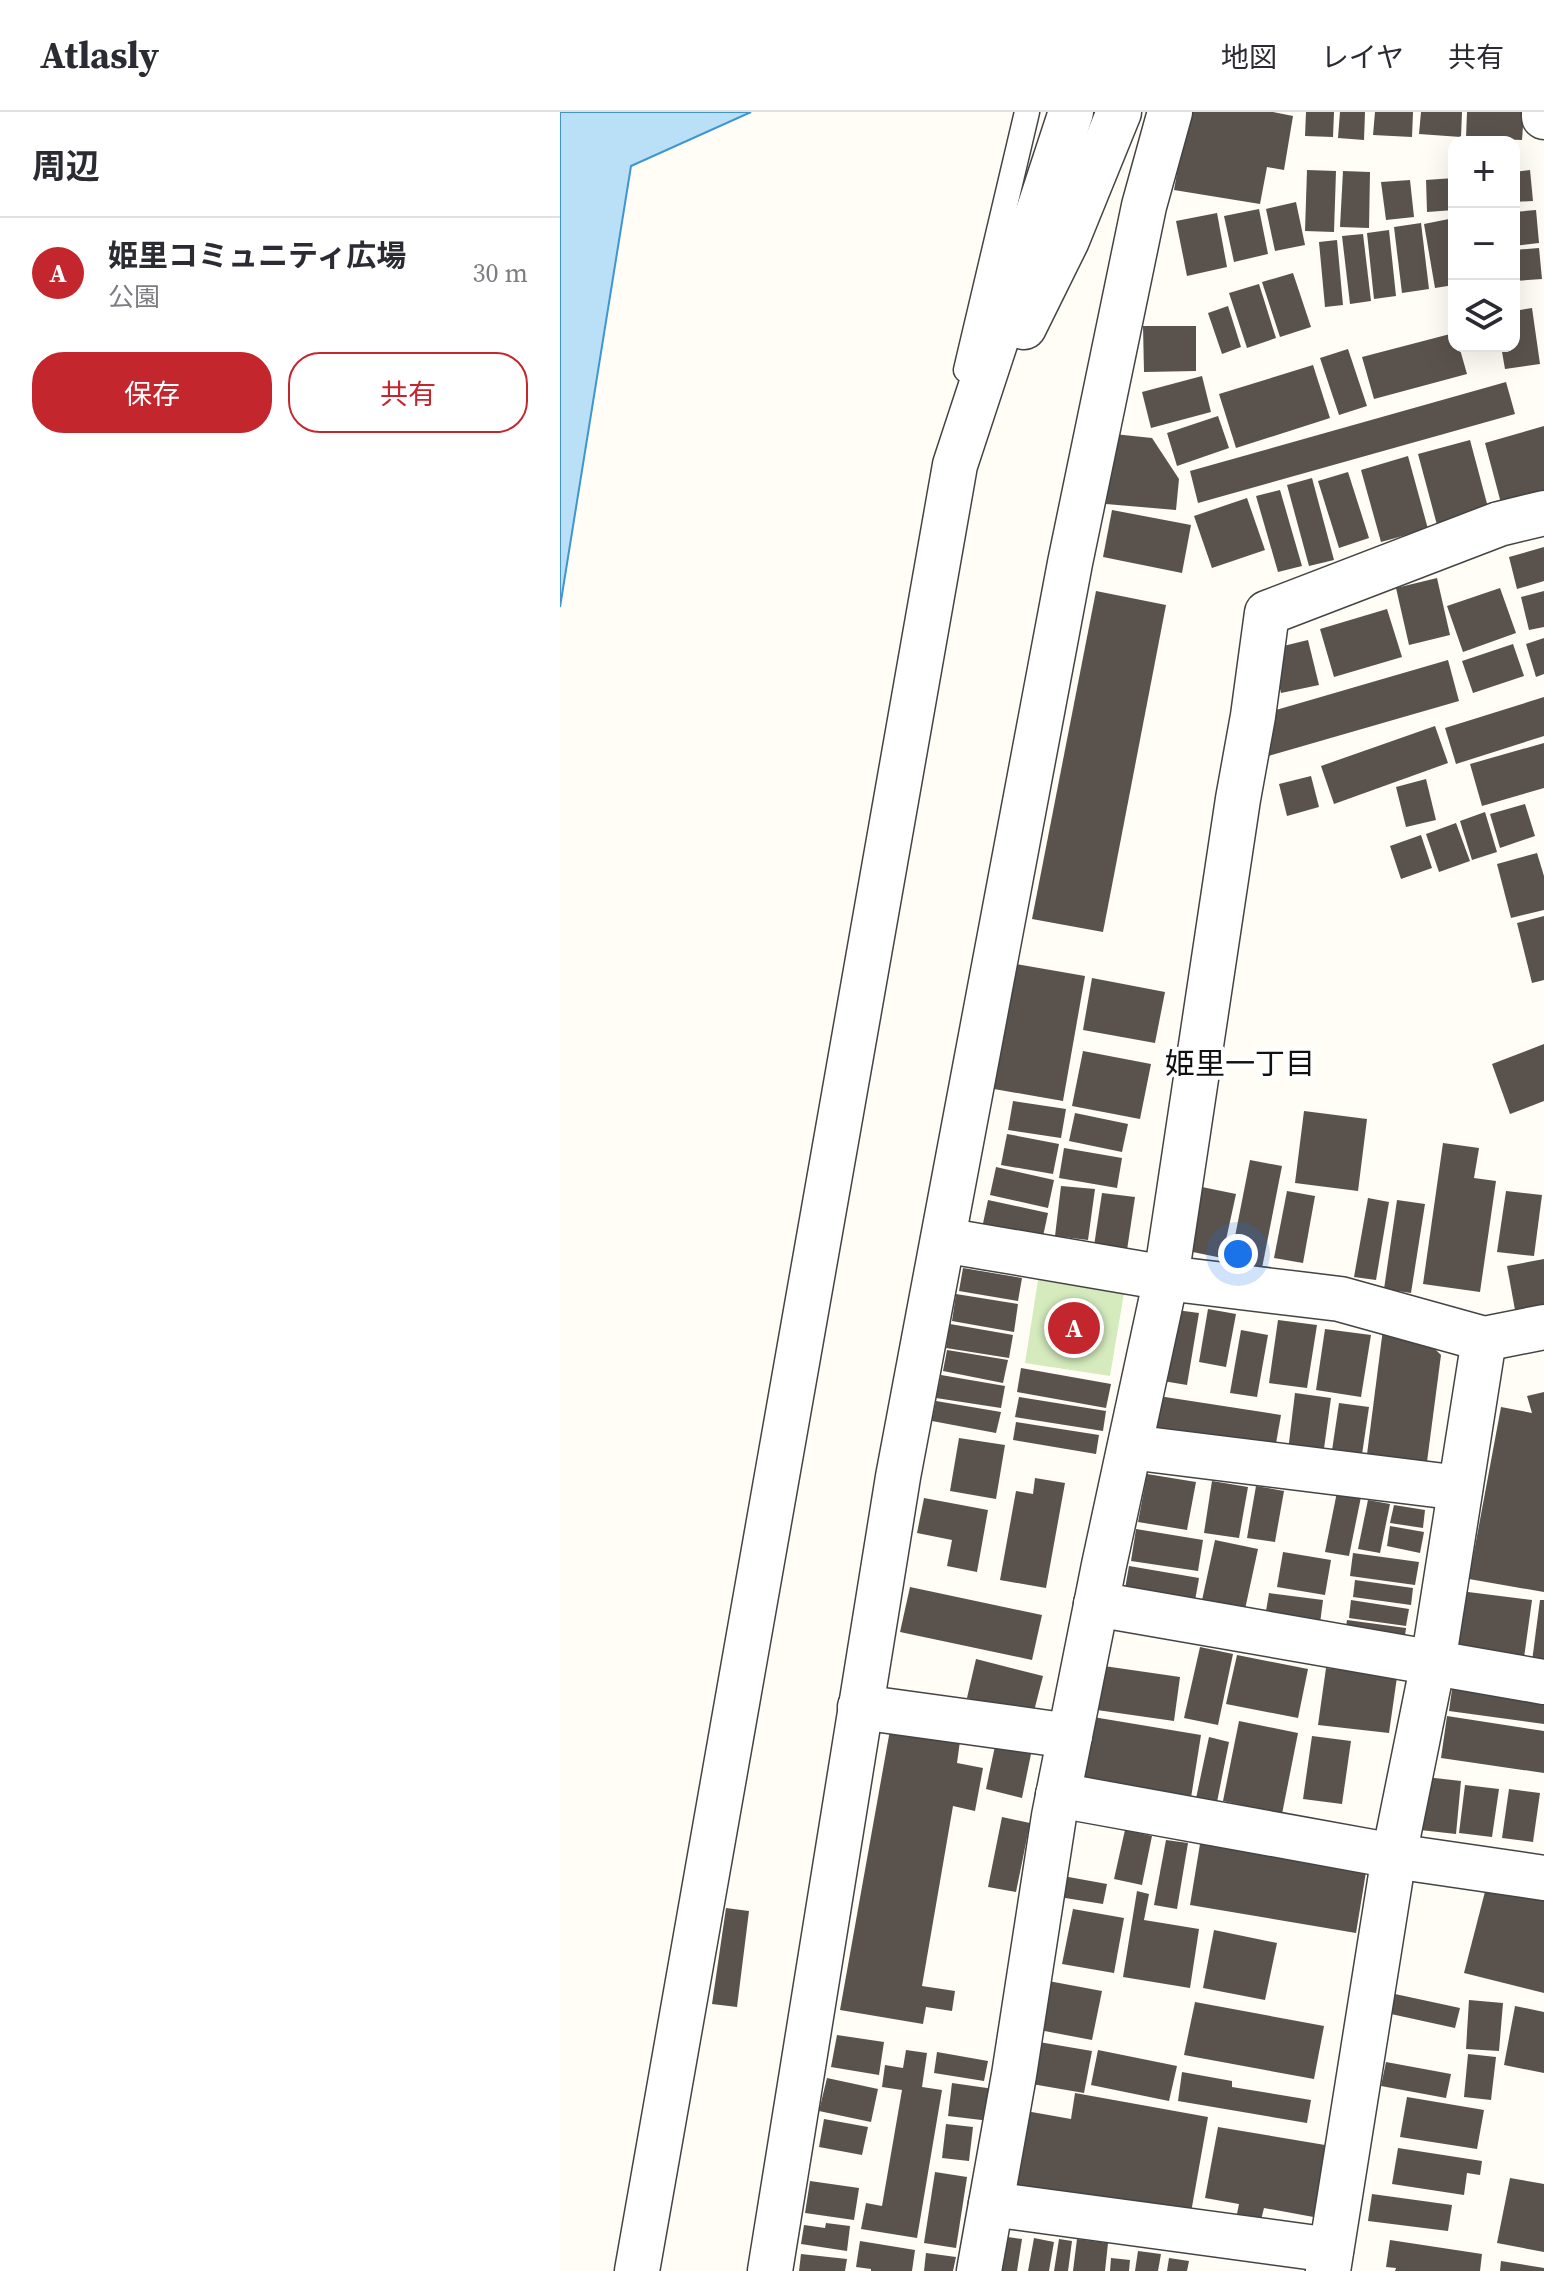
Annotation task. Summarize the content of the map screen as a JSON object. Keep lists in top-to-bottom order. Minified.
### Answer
{"districts":["姫里一丁目"],"page":{"header":"Atlasly","nav":["地図","レイヤ","共有"],"heading":"周辺","map_buttons":["+","−"],"list":[{"mark":"A","name":"姫里コミュニティ広場","note":"公園","value":"30 m"}],"buttons":["保存","共有"],"pins":"A"}}
